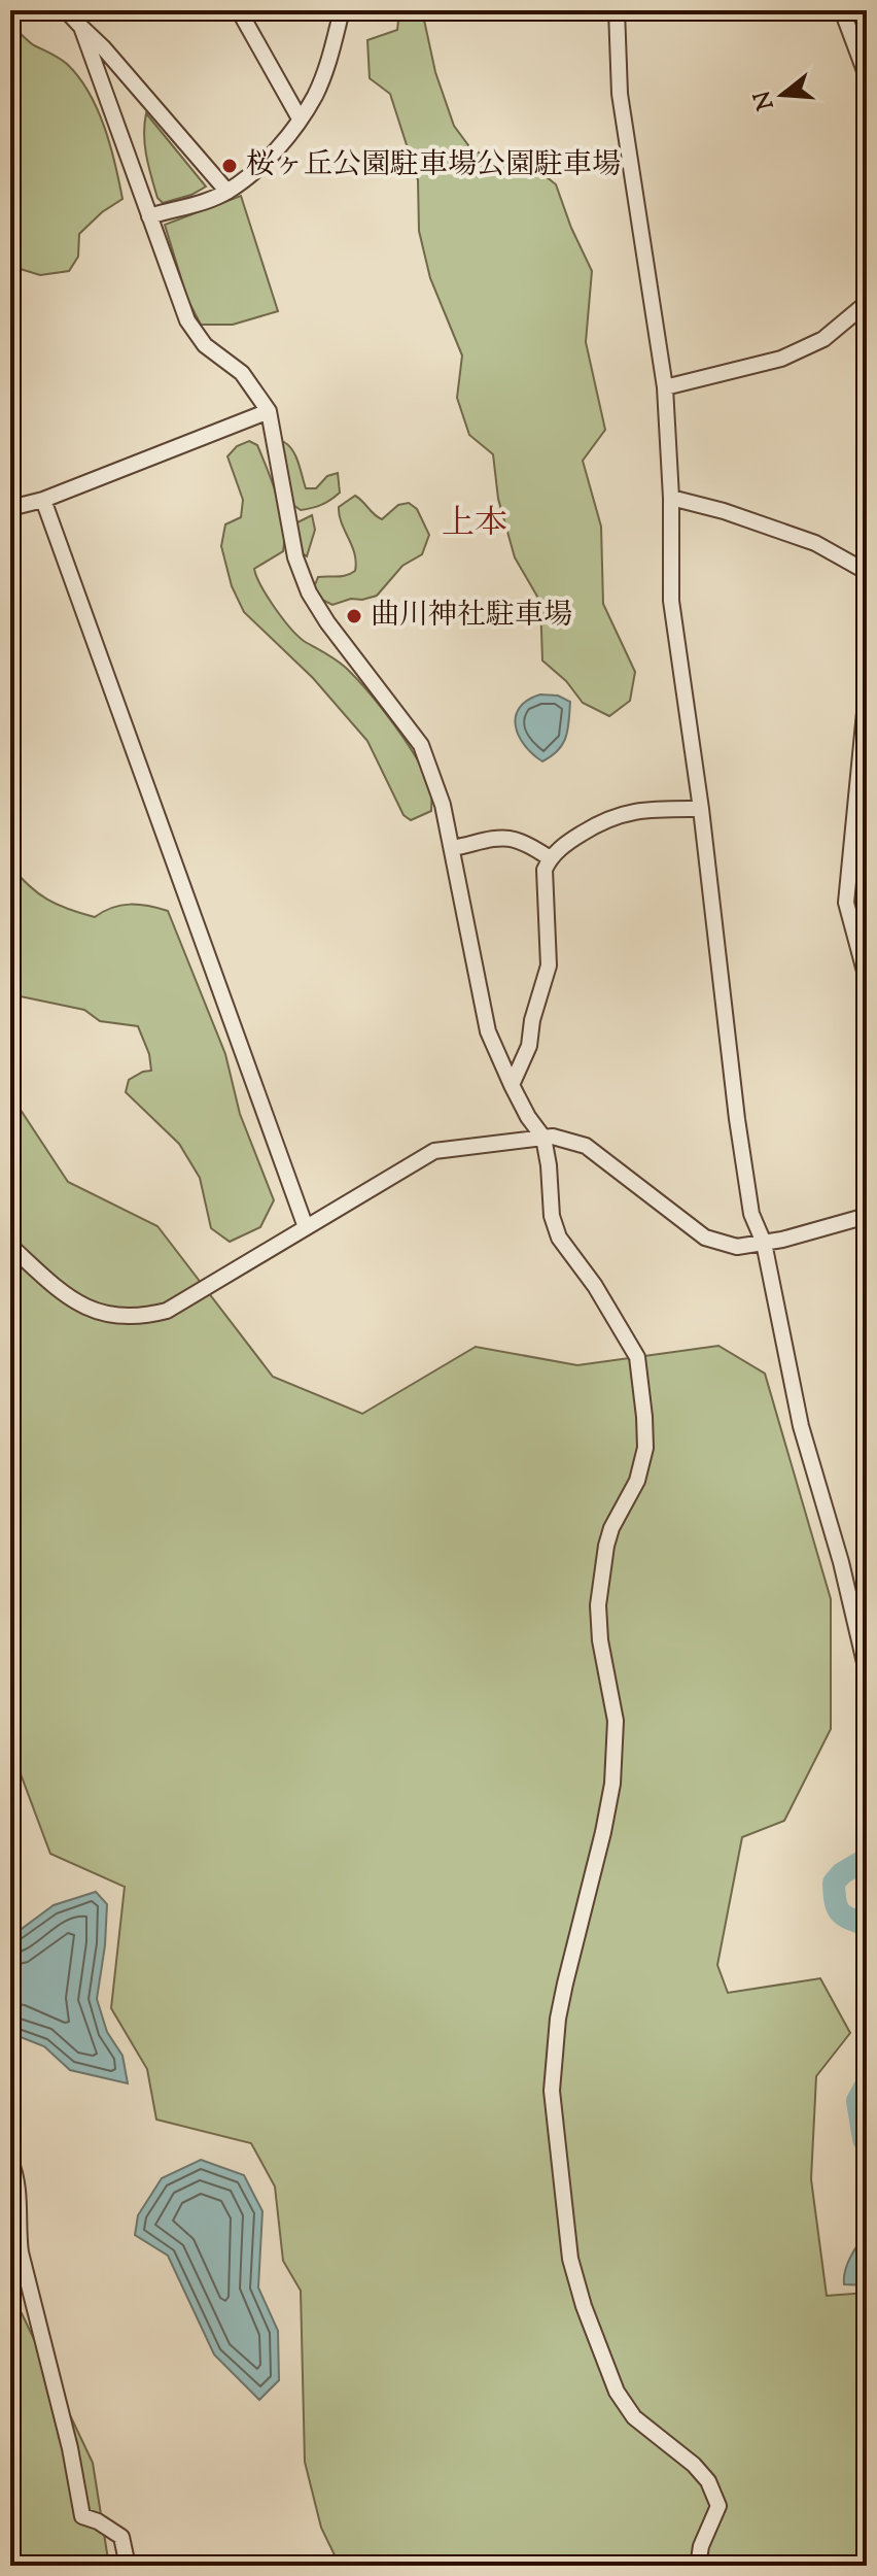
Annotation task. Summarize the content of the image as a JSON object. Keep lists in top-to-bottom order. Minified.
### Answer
{"districts":["上本"],"places":["桜ヶ丘公園駐車場公園駐車場","曲川神社駐車場"],"north":"left"}
